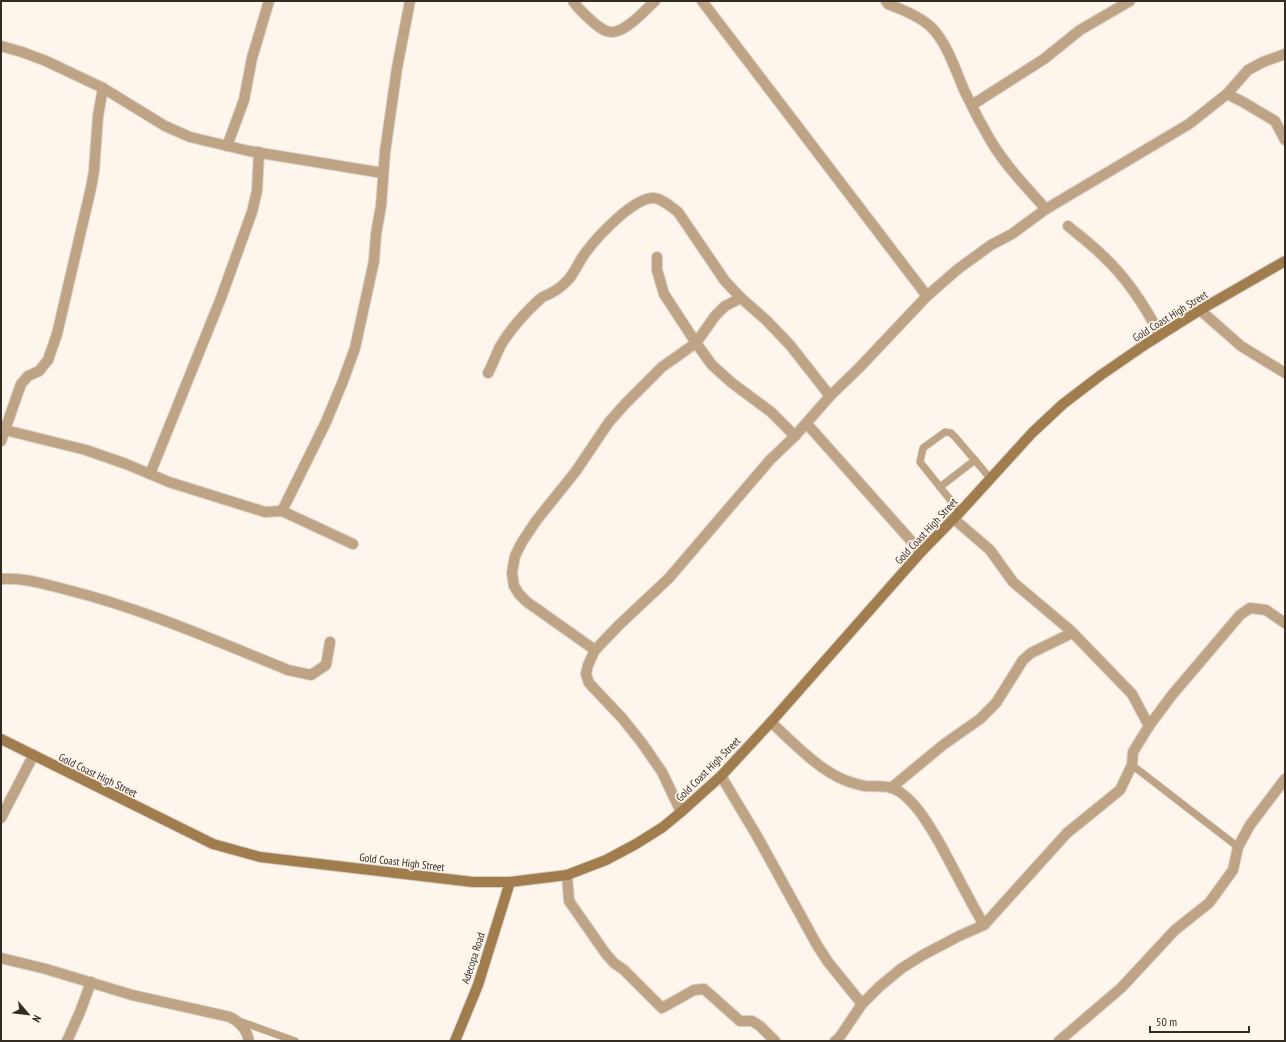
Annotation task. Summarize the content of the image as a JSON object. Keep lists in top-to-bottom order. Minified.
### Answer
{"streets":{"street":["Gold Coast High Street","Adecopa Road"]},"crossings":[["Gold Coast High Street","Adecopa Road"]],"scale_bar":"50 m","north":"bottom right"}
